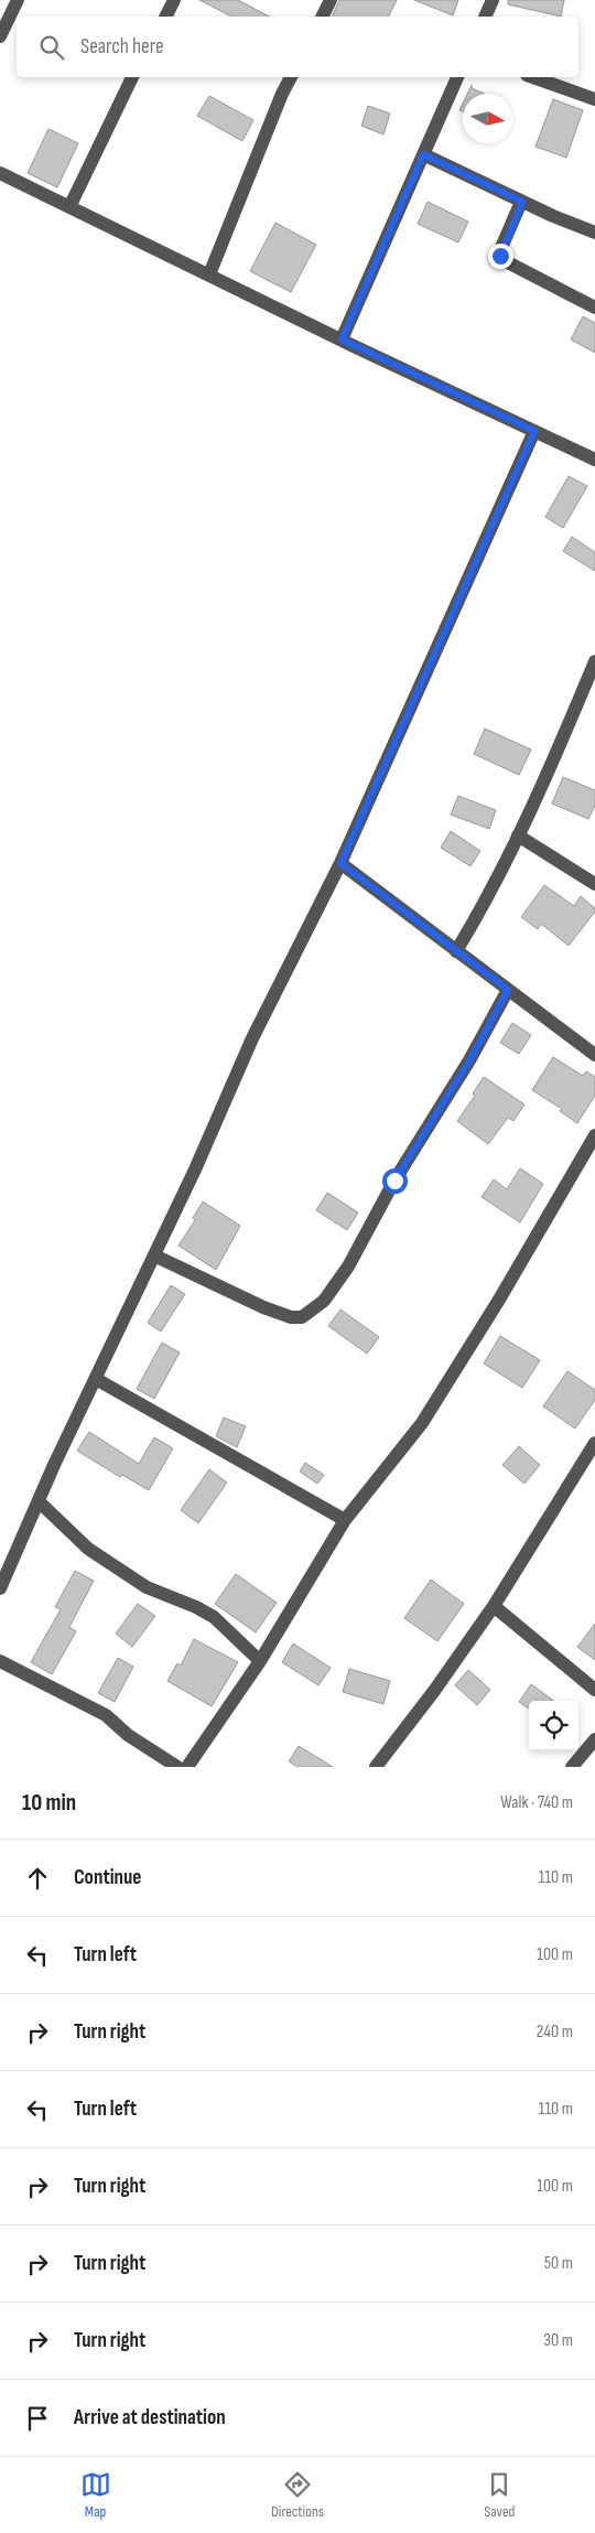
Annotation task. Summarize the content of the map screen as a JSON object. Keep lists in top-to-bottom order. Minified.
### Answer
{"north":"right","page":{"search":"Search here","heading":["10 min","Walk · 740 m"],"list":[["Continue","110 m"],["Turn left","100 m"],["Turn right","240 m"],["Turn left","110 m"],["Turn right","100 m"],["Turn right","50 m"],["Turn right","30 m"],"Arrive at destination"],"nav":["Map","Directions","Saved"]}}
